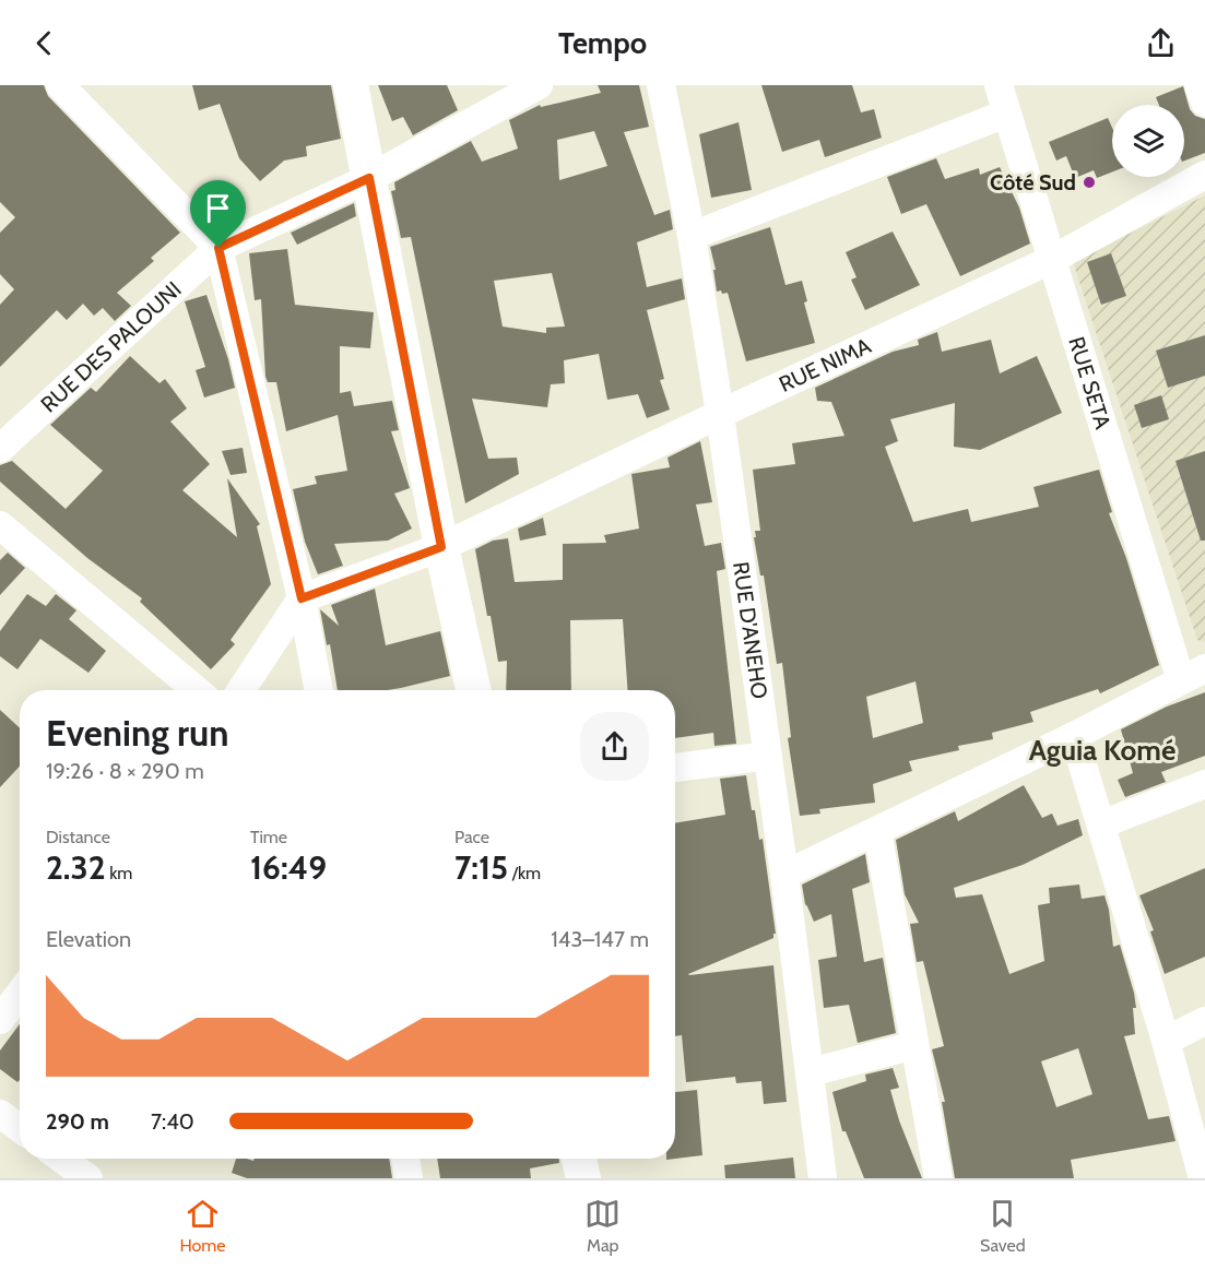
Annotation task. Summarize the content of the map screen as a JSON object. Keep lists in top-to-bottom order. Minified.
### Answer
{"streets":{"street":["RUE DES PALOUNI","RUE NIMA","RUE SETA","RUE D'ANEHO"]},"crossings":[["RUE NIMA","RUE SETA"],["RUE NIMA","RUE D'ANEHO"]],"districts":["Aguia Komé"],"places":["Côté Sud"],"page":{"header":"Tempo","heading":["Evening run","19:26 · 8 × 290 m"],"stats":[["Distance","2.32 km"],["Time","16:49"],["Pace","7:15 /km"]],"chart":["Elevation","143–147 m"],"list":[{"name":"290 m","note":"7:40"}],"tabs":["Home","Map","Saved"]}}
